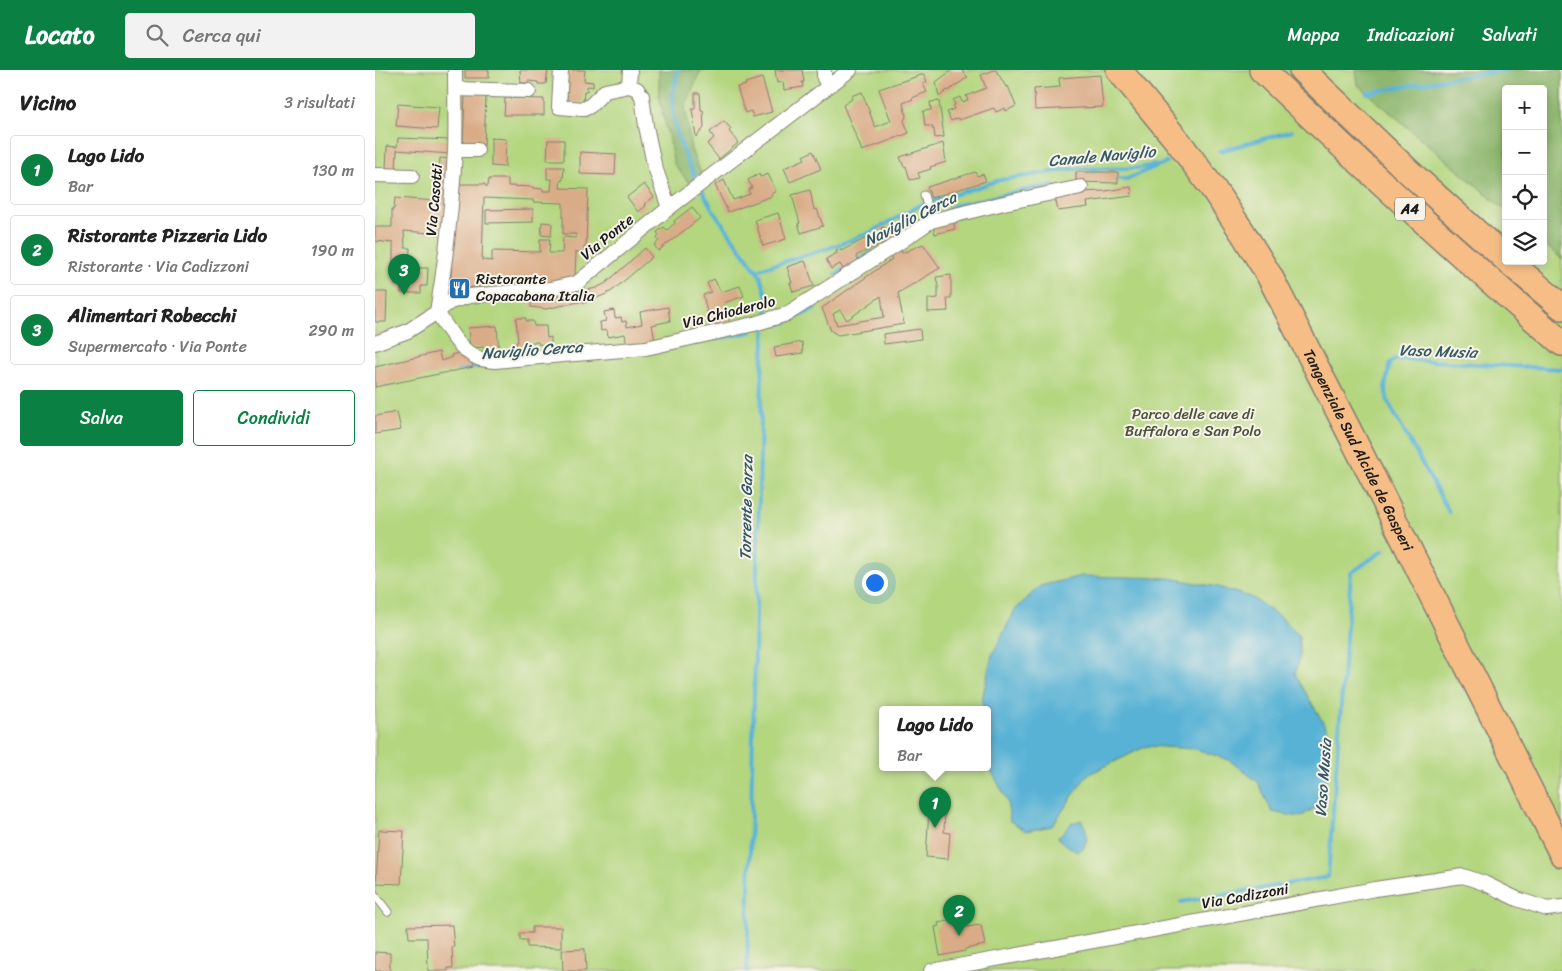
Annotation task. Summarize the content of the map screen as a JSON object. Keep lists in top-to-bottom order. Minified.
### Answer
{"streets":{"highway":["A4","Tangenziale Sud Alcide de Gasperi"],"street":["Via Casotti","Via Ponte","Via Chioderolo","Via Cadizzoni"]},"crossings":[["Via Casotti","Via Ponte"],["Via Casotti","Via Chioderolo"],["Via Ponte","Via Chioderolo"]],"water":["Canale Naviglio","Naviglio Cerca","Vaso Musia","Torrente Garza"],"parks":["Parco delle cave di Buffalora e San Polo"],"places":{"restaurant":["Ristorante Copacabana Italia"]},"page":{"header":"Locato","search":"Cerca qui","nav":["Mappa","Indicazioni","Salvati"],"heading":["Vicino","3 risultati"],"map_buttons":["+","−"],"list":[{"mark":"1","name":"Lago Lido","note":"Bar","value":"130 m"},{"mark":"2","name":"Ristorante Pizzeria Lido","note":"Ristorante · Via Cadizzoni","value":"190 m"},{"mark":"3","name":"Alimentari Robecchi","note":"Supermercato · Via Ponte","value":"290 m"}],"pins":["3","1","2"],"buttons":["Salva","Condividi"],"popup":["Lago Lido","Bar"]}}
